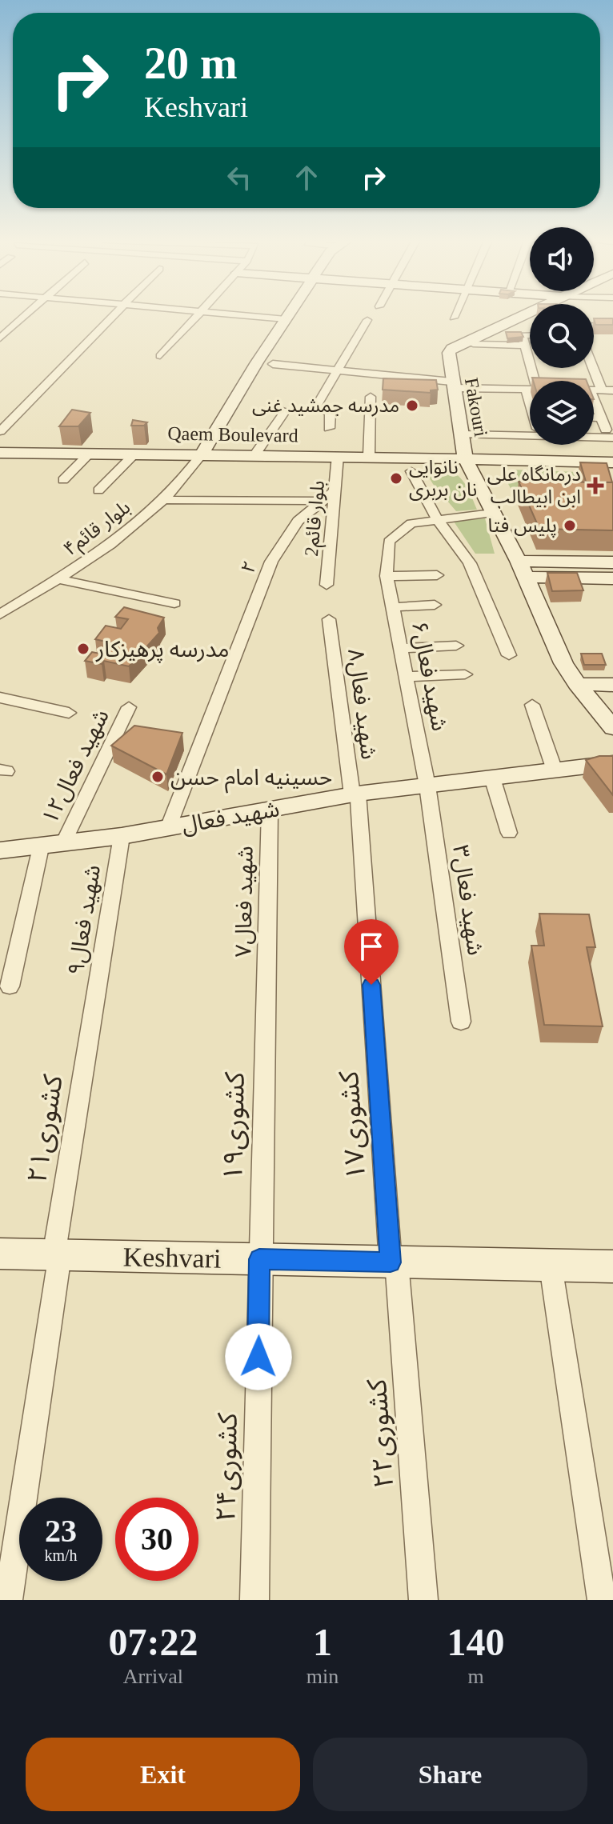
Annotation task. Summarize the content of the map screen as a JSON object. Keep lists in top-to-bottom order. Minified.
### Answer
{"streets":{"street":["Fakouri","Qaem Boulevard","2بلوار قائم","بلوار قائم۴","۲","شهید فعال۶","شهید فعال۸","شهید فعال۱۲","شهید فعال","شهید فعال۳","شهید فعال۷","شهید فعال۹","۱۷کشوری","۱۹کشوری","۲۱کشوری","Keshvari","کشوری۲۲","کشوری۲۴"]},"crossings":[["Fakouri","Qaem Boulevard"],["Qaem Boulevard","2بلوار قائم"],["Qaem Boulevard","بلوار قائم۴"],["2بلوار قائم","۲"],["۲","شهید فعال"],["شهید فعال۶","شهید فعال"],["شهید فعال۶","شهید فعال۳"],["شهید فعال۸","شهید فعال"],["شهید فعال۸","۱۷کشوری"],["شهید فعال۱۲","شهید فعال"],["شهید فعال","شهید فعال۳"],["شهید فعال","شهید فعال۷"],["شهید فعال","شهید فعال۹"],["شهید فعال۷","۱۹کشوری"],["شهید فعال۹","۲۱کشوری"],["۱۷کشوری","Keshvari"],["۱۷کشوری","کشوری۲۲"],["۱۹کشوری","Keshvari"],["۱۹کشوری","کشوری۲۴"],["۲۱کشوری","Keshvari"],["Keshvari","کشوری۲۲"],["Keshvari","کشوری۲۴"]],"places":{"other":["مدرسه جمشید غنی","نانوایی نان بربری","پلیس فتا","مدرسه پرهیزکار","حسینیه امام حسن"],"health":["درمانگاه علی ابن ابیطالب"]},"page":{"turn":["20 m","Keshvari"],"speed":"23 km/h","limit":"30","eta":["07:22","Arrival","1","min","140","m"],"buttons":["Exit","Share"]}}
